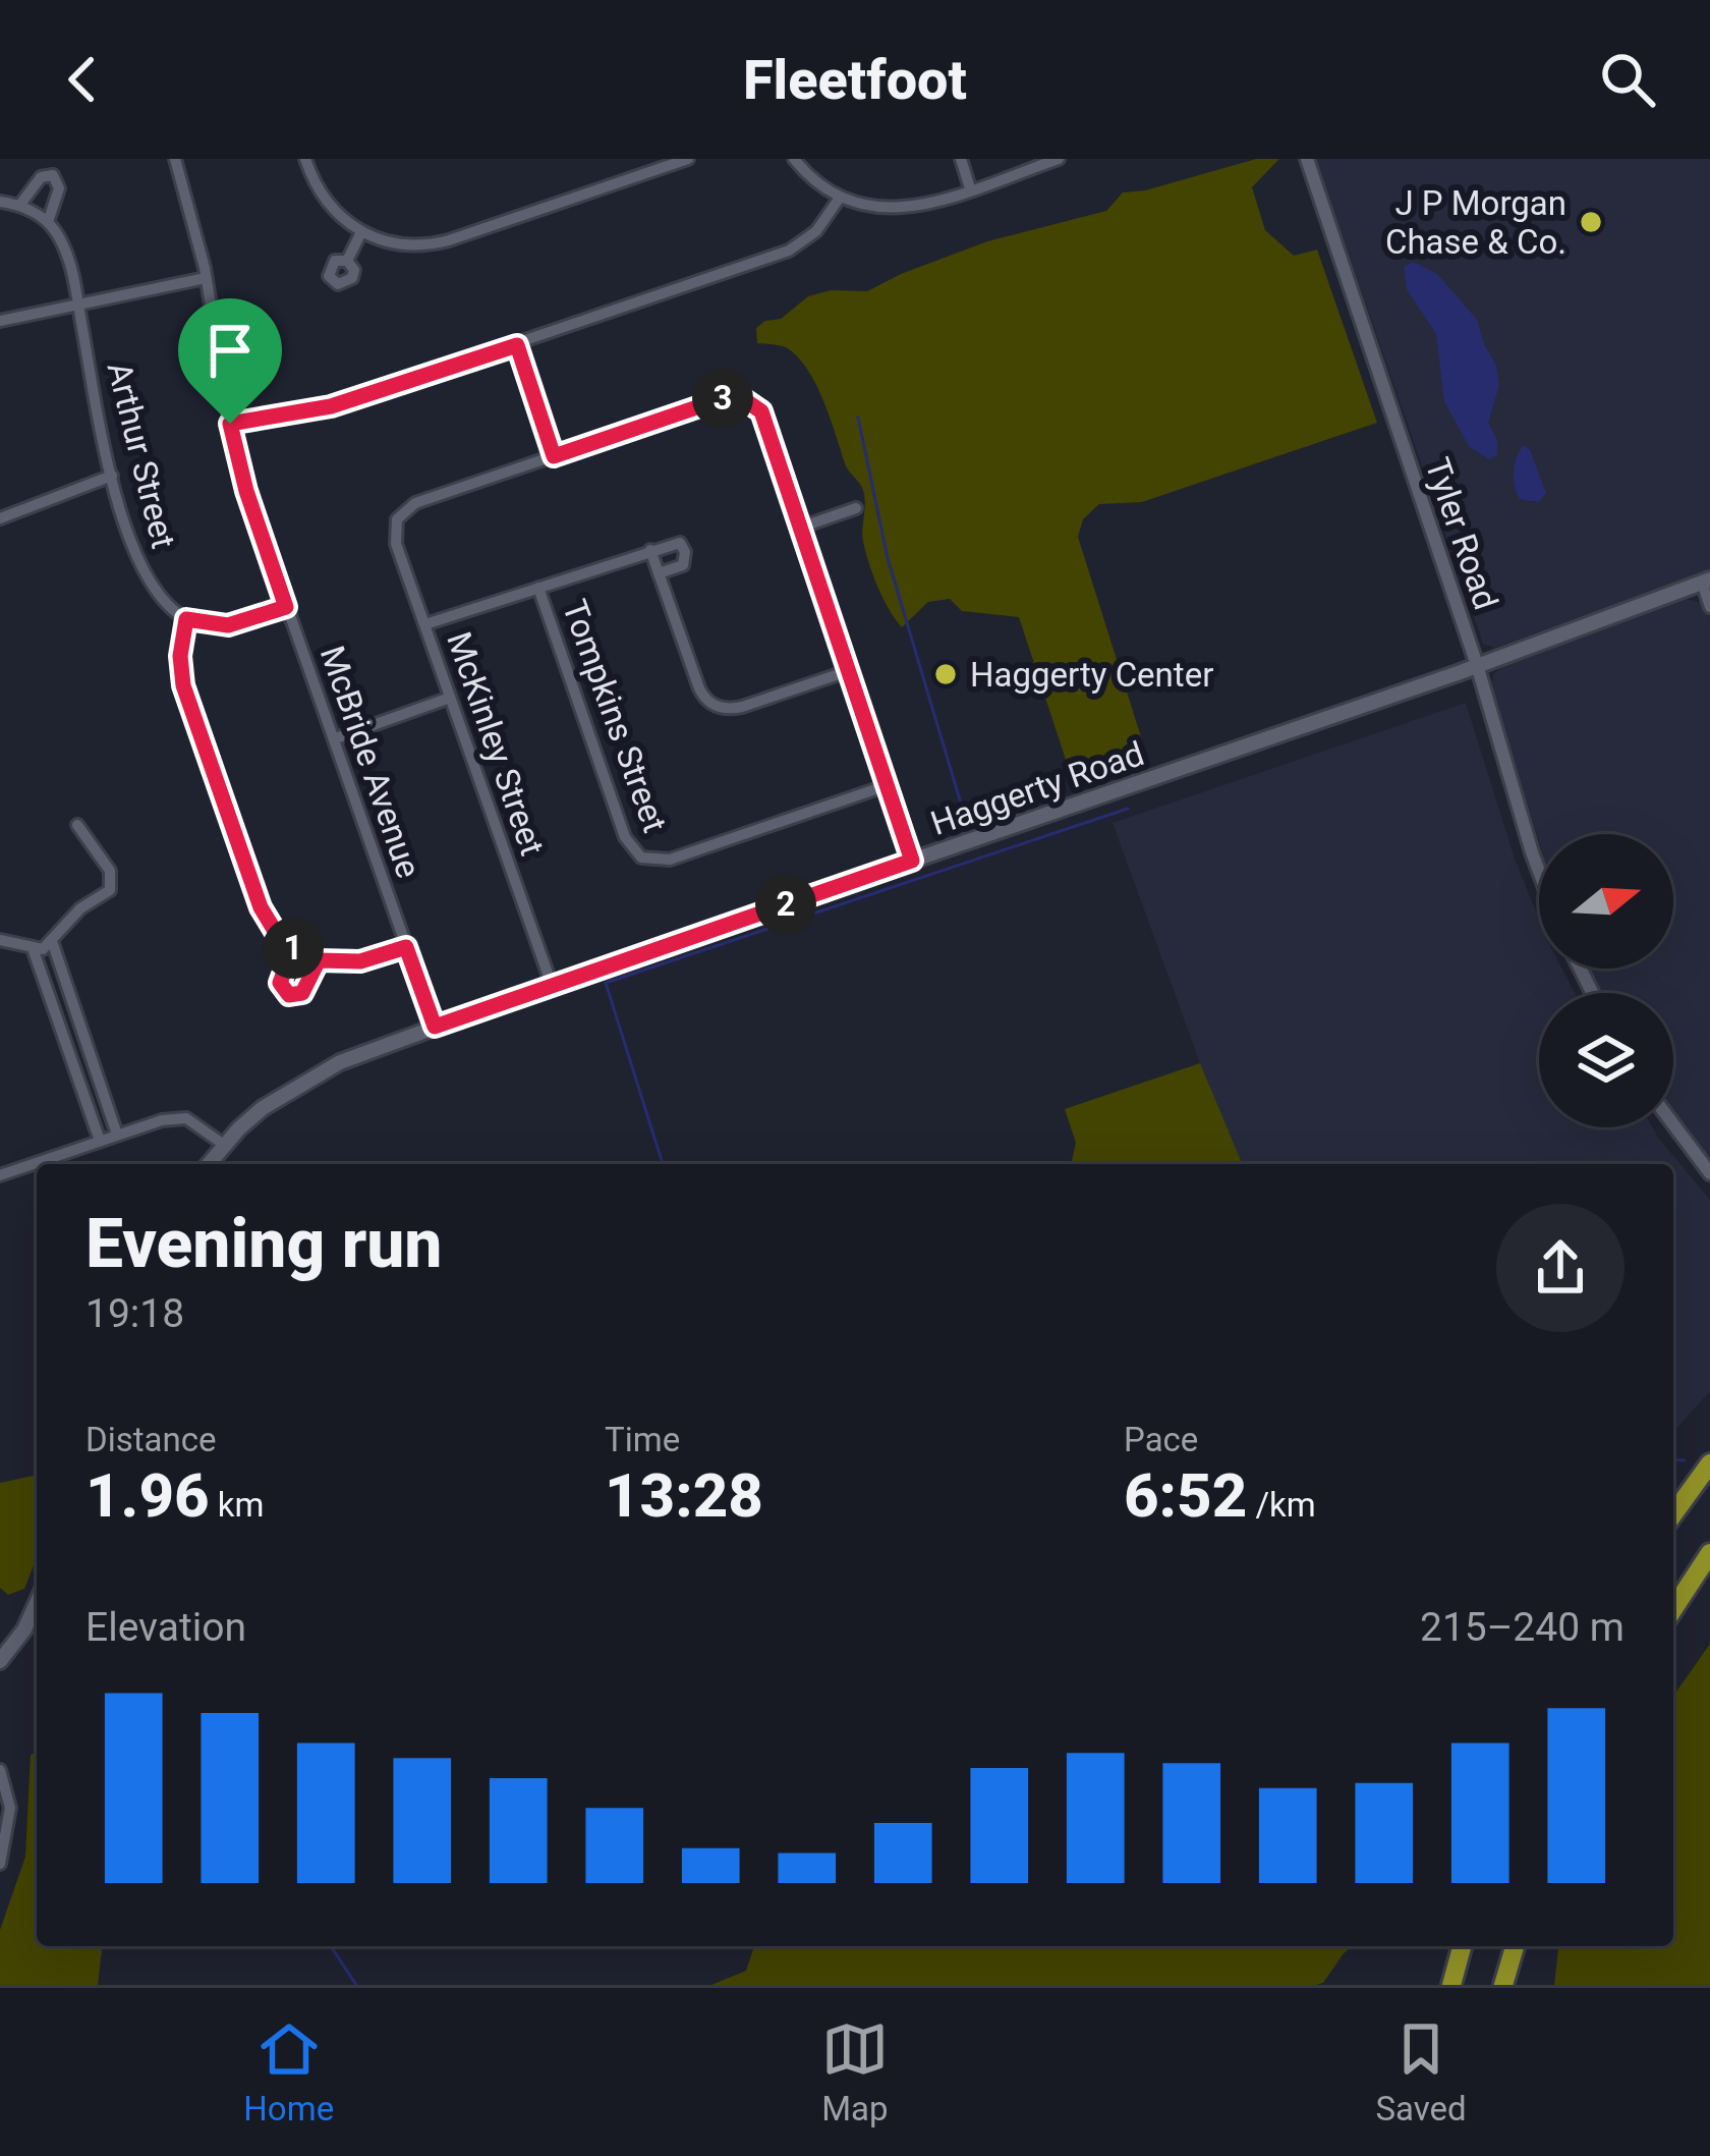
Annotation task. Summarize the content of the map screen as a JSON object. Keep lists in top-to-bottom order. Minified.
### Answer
{"streets":{"main road":["Haggerty Road"],"street":["Arthur Street","Tyler Road","Tompkins Street","McKinley Street","McBride Avenue"]},"crossings":[["Tyler Road","Haggerty Road"],["McKinley Street","Haggerty Road"],["McBride Avenue","Haggerty Road"]],"places":["J P Morgan Chase & Co.","Haggerty Center"],"north":"right","page":{"header":"Fleetfoot","pins":["3","2","1"],"heading":["Evening run","19:18"],"stats":[["Distance","1.96 km"],["Time","13:28"],["Pace","6:52 /km"]],"chart":["Elevation","215–240 m"],"tabs":["Home","Map","Saved"]}}
